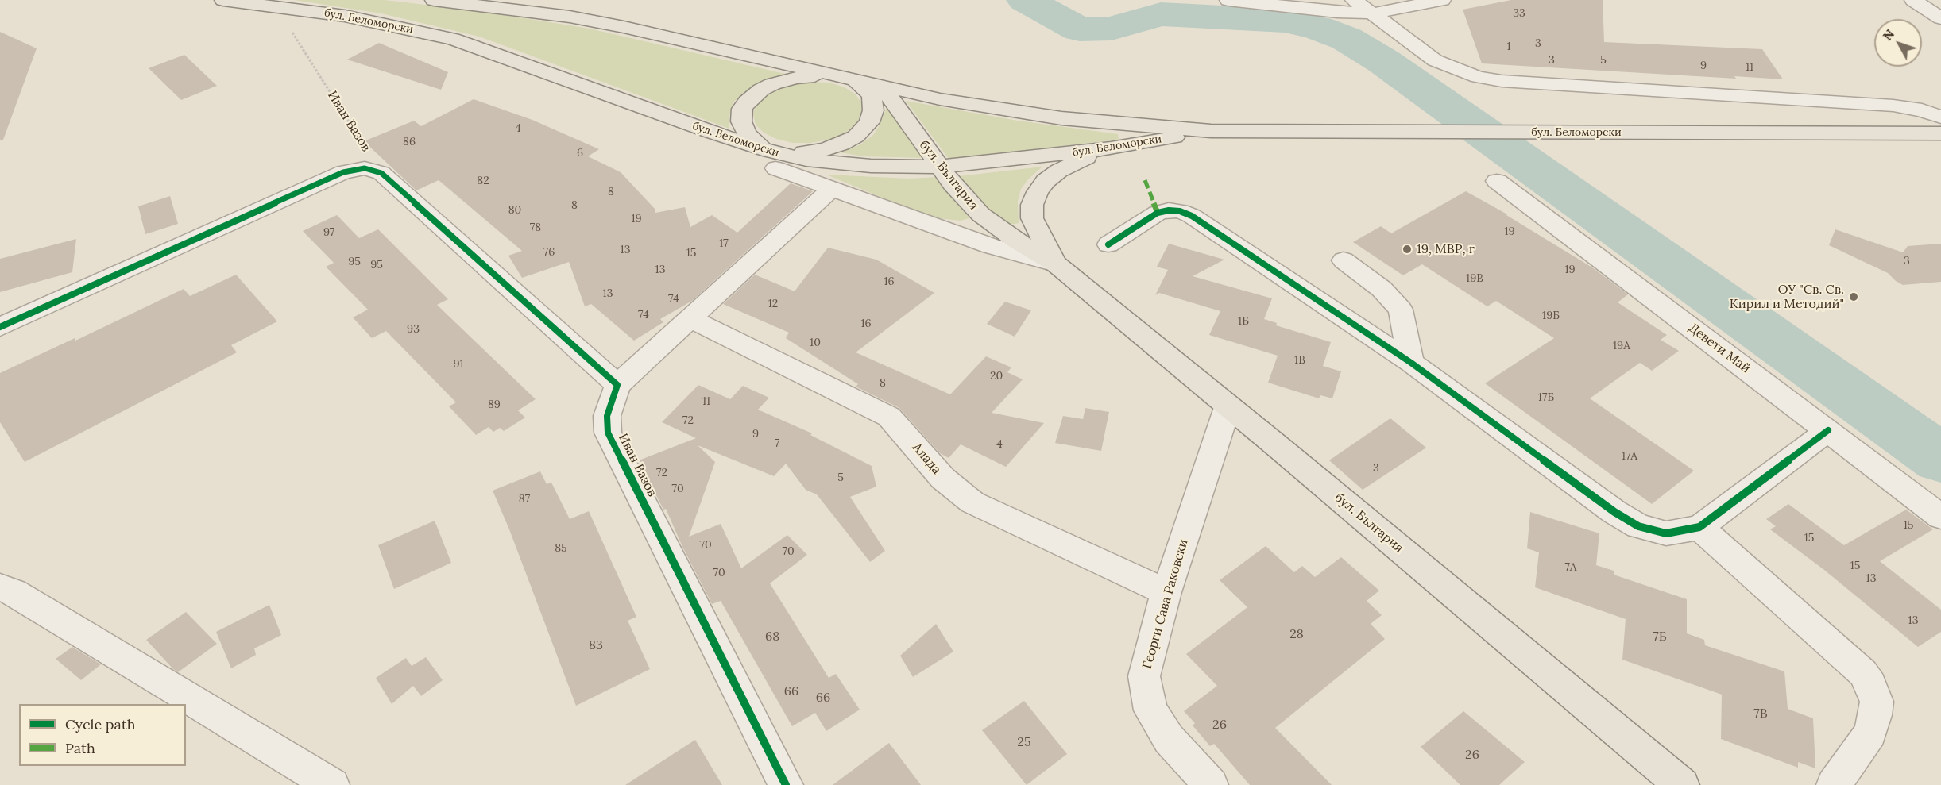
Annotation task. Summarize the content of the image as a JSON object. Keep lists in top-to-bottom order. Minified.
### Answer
{"streets":{"main road":["бул. Беломорски","бул. България"],"street":["Иван Вазов","Девети Май","Алада","Георги Сава Раковски"]},"crossings":[["бул. Беломорски","Иван Вазов"],["бул. Беломорски","бул. България"],["бул. България","Георги Сава Раковски"],["Алада","Георги Сава Раковски"]],"places":["19, МВР, г","ОУ \"Св. Св. Кирил и Методий\""],"house_numbers":["33","3","1","3","5","9","11","4","86","6","82","8","8","80","19","78","19","97","17","13","76","15","3","95","95","13","19","19В","16","13","74","12","74","19Б","1Б","16","93","10","19А","1В","91","20","8","17Б","11","89","72","9","7","4","17А","3","72","5","70","87","15","15","70","85","70","15","7А","70","13","13","28","68","7Б","83","66","66","7В","26","25","26"],"legend":["Cycle path","Path"],"north":"top left"}
